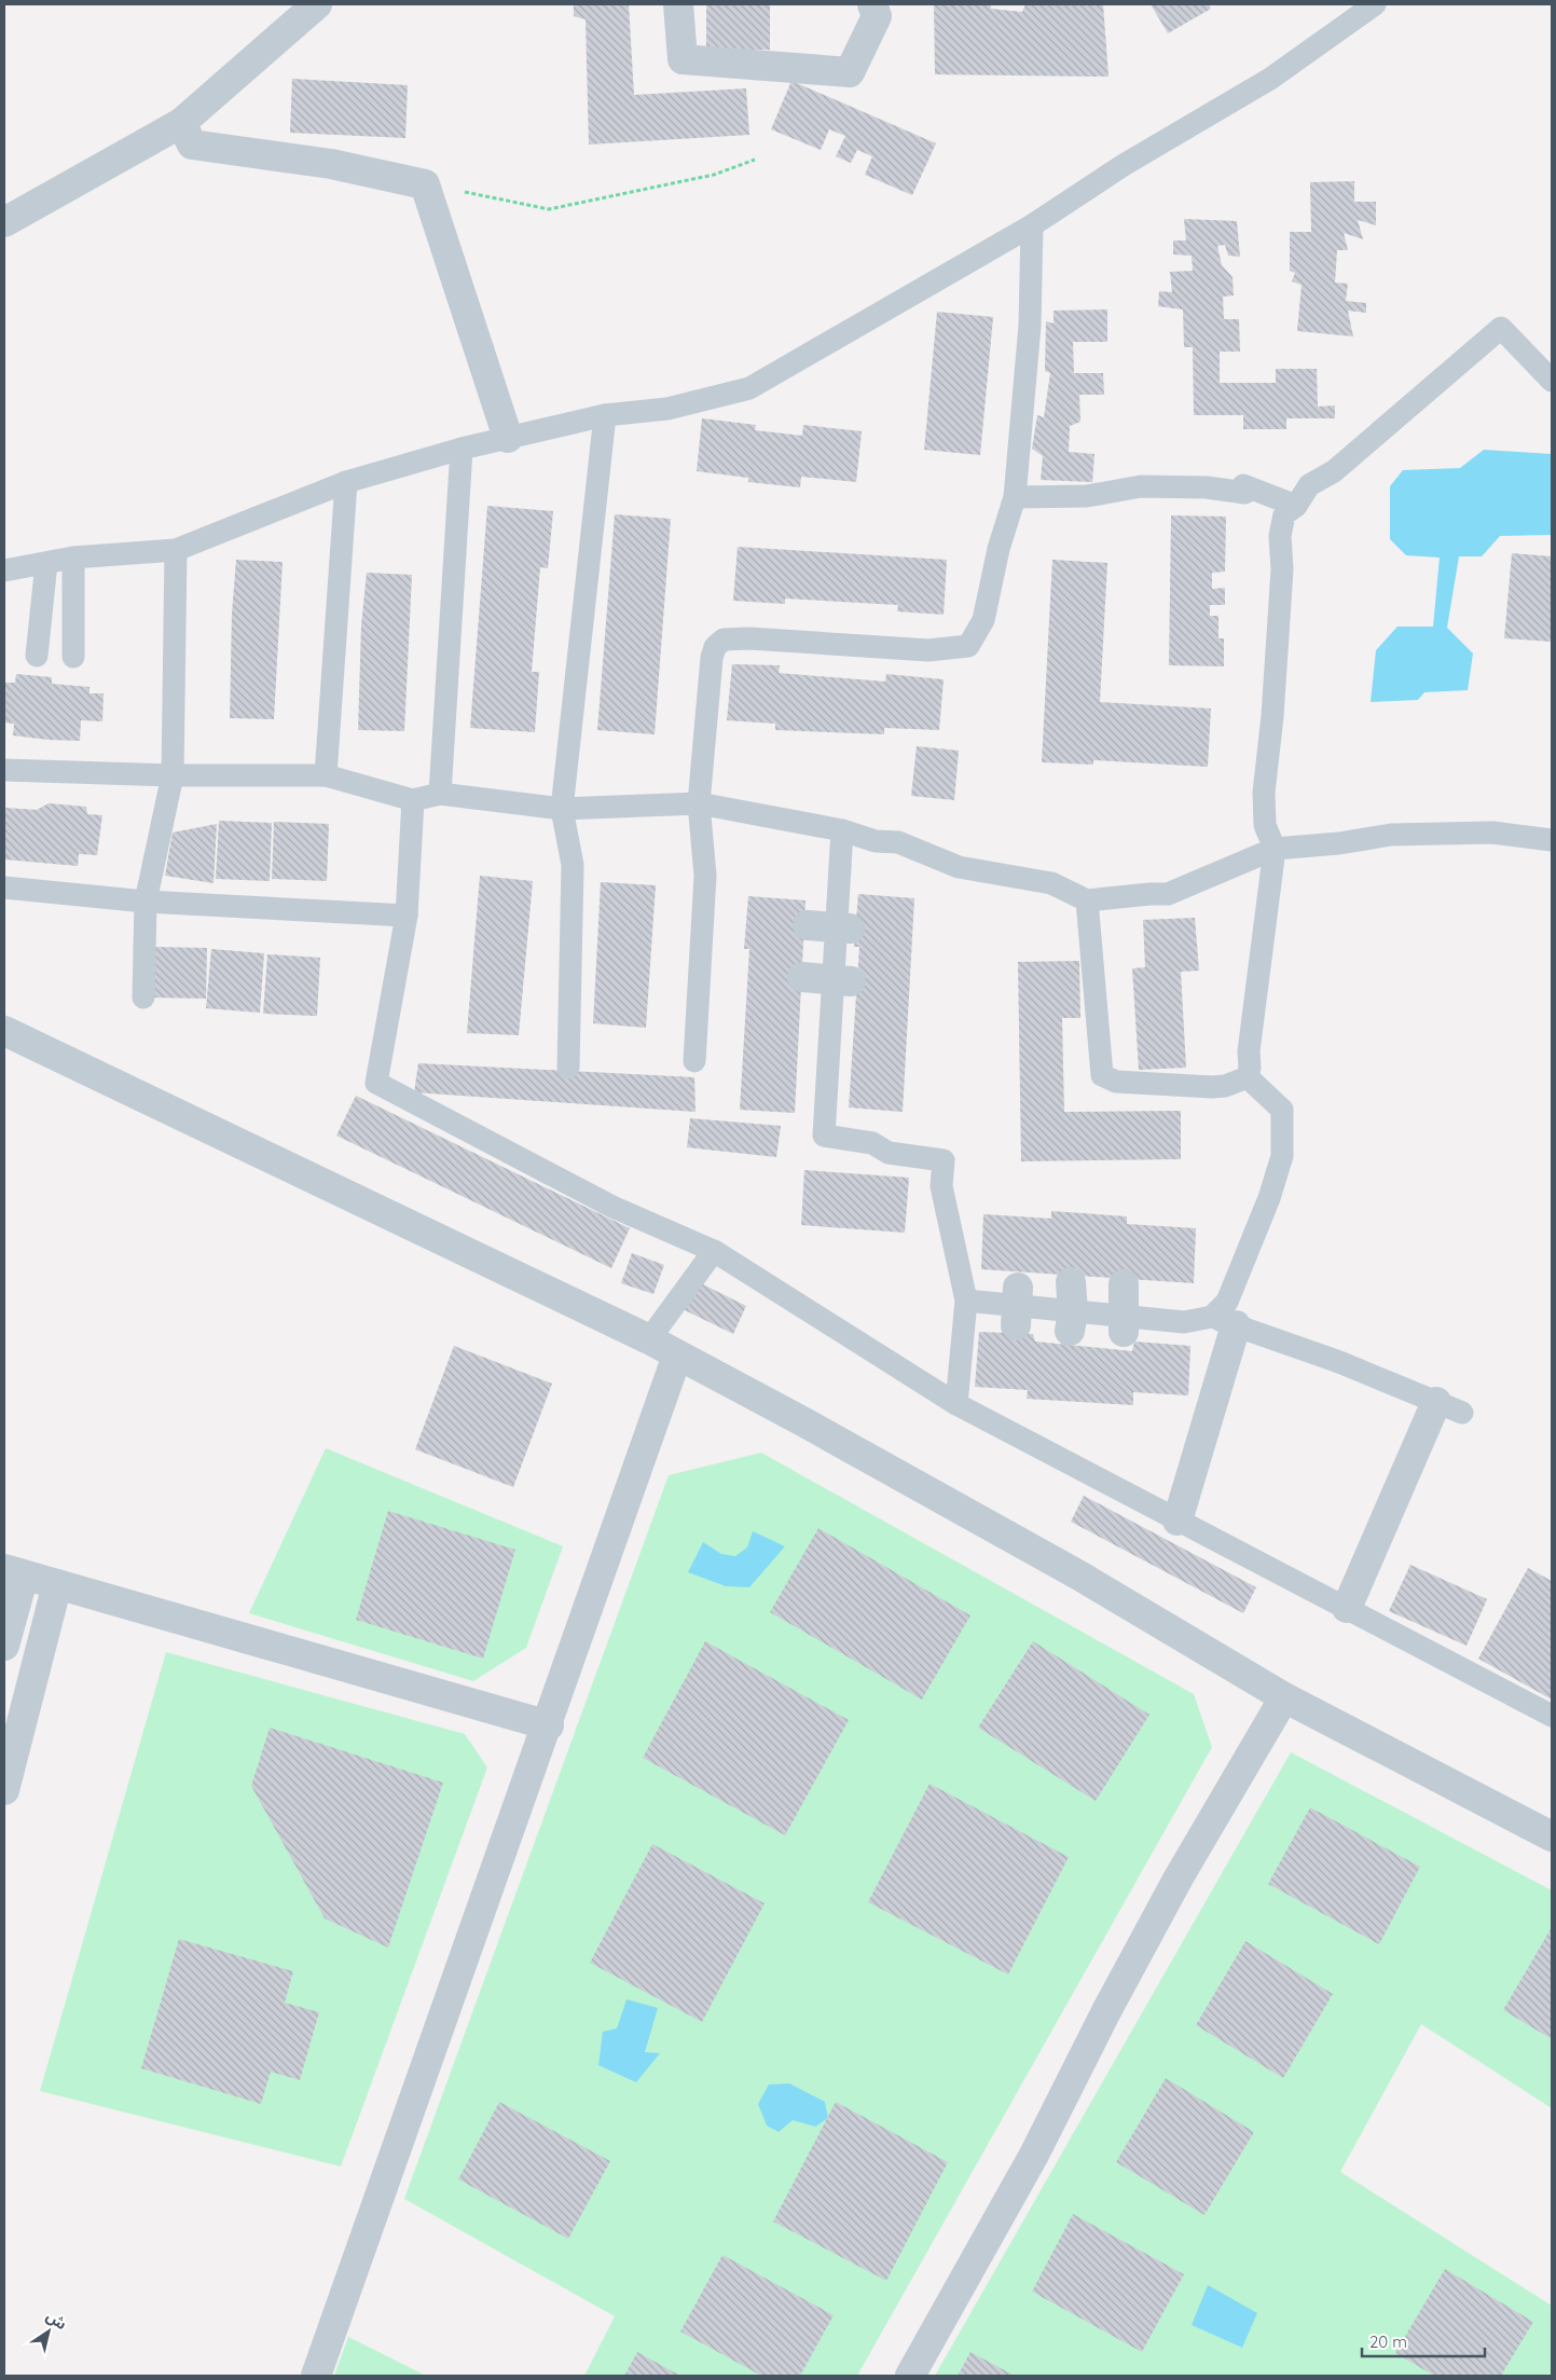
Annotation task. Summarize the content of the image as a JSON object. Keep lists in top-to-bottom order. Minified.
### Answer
{"scale_bar":"20 m","north":"top right"}
